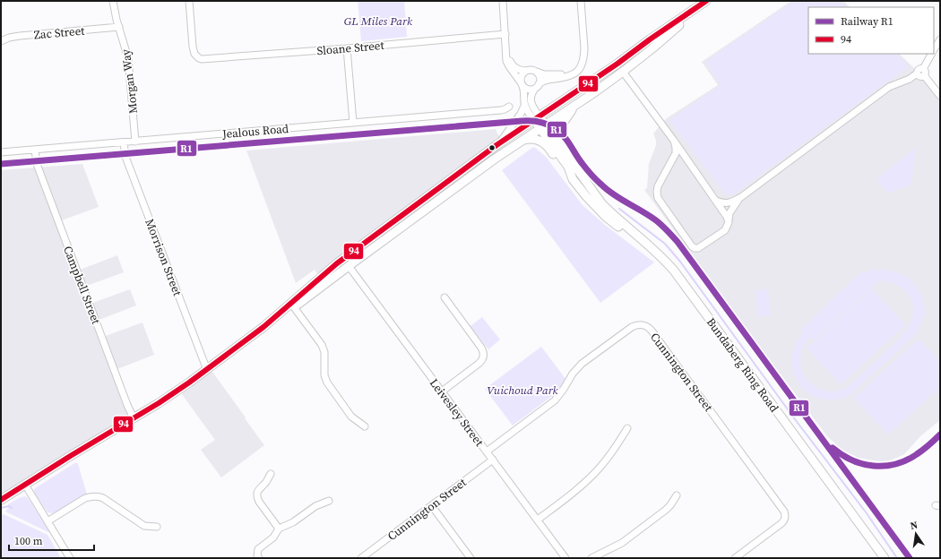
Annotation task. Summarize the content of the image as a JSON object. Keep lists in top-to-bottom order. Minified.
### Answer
{"streets":{"main road":["Bundaberg Ring Road"],"street":["Zac Street","Sloane Street","Morgan Way","Jealous Road","Morrison Street","Campbell Street","Cunnington Street","Leivesley Street"]},"crossings":[["Zac Street","Morgan Way"],["Morgan Way","Jealous Road"],["Jealous Road","Morrison Street"],["Jealous Road","Campbell Street"],["Cunnington Street","Leivesley Street"]],"parks":["GL Miles Park","Vuichoud Park"],"lines":["transit line 94","rail line R1"],"legend":["Railway R1","94"],"scale_bar":"100 m","north":"top"}
